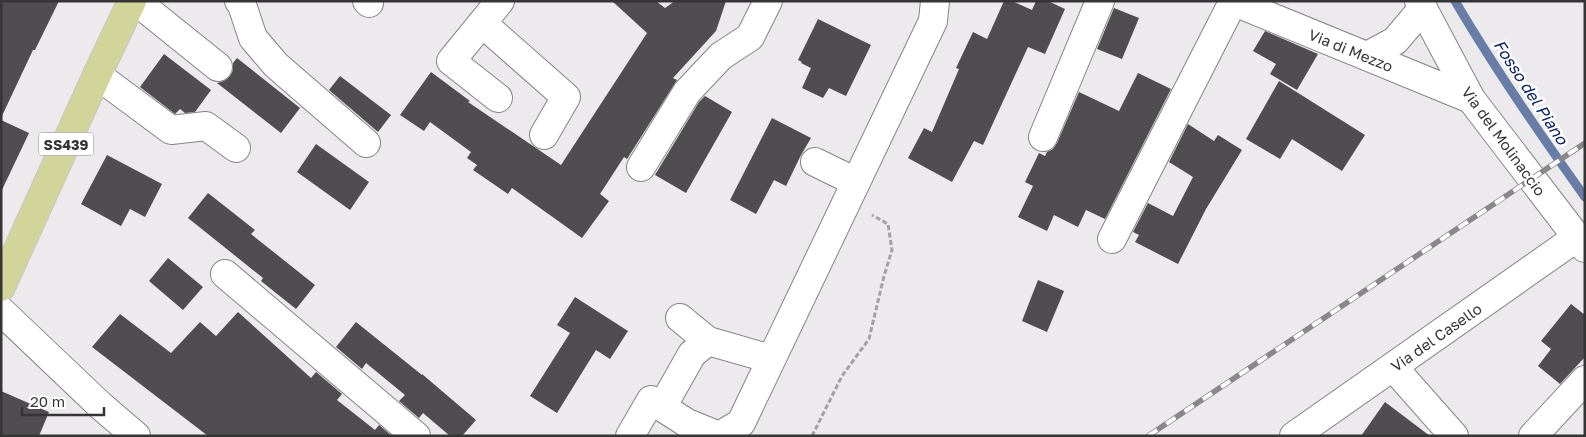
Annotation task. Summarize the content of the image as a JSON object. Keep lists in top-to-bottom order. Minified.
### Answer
{"streets":{"main road":["SS439"],"street":["Via di Mezzo","Via del Molinaccio","Via del Casello"]},"crossings":[["Via di Mezzo","Via del Molinaccio"],["Via del Molinaccio","Via del Casello"]],"water":["Fosso del Piano"],"scale_bar":"20 m"}
